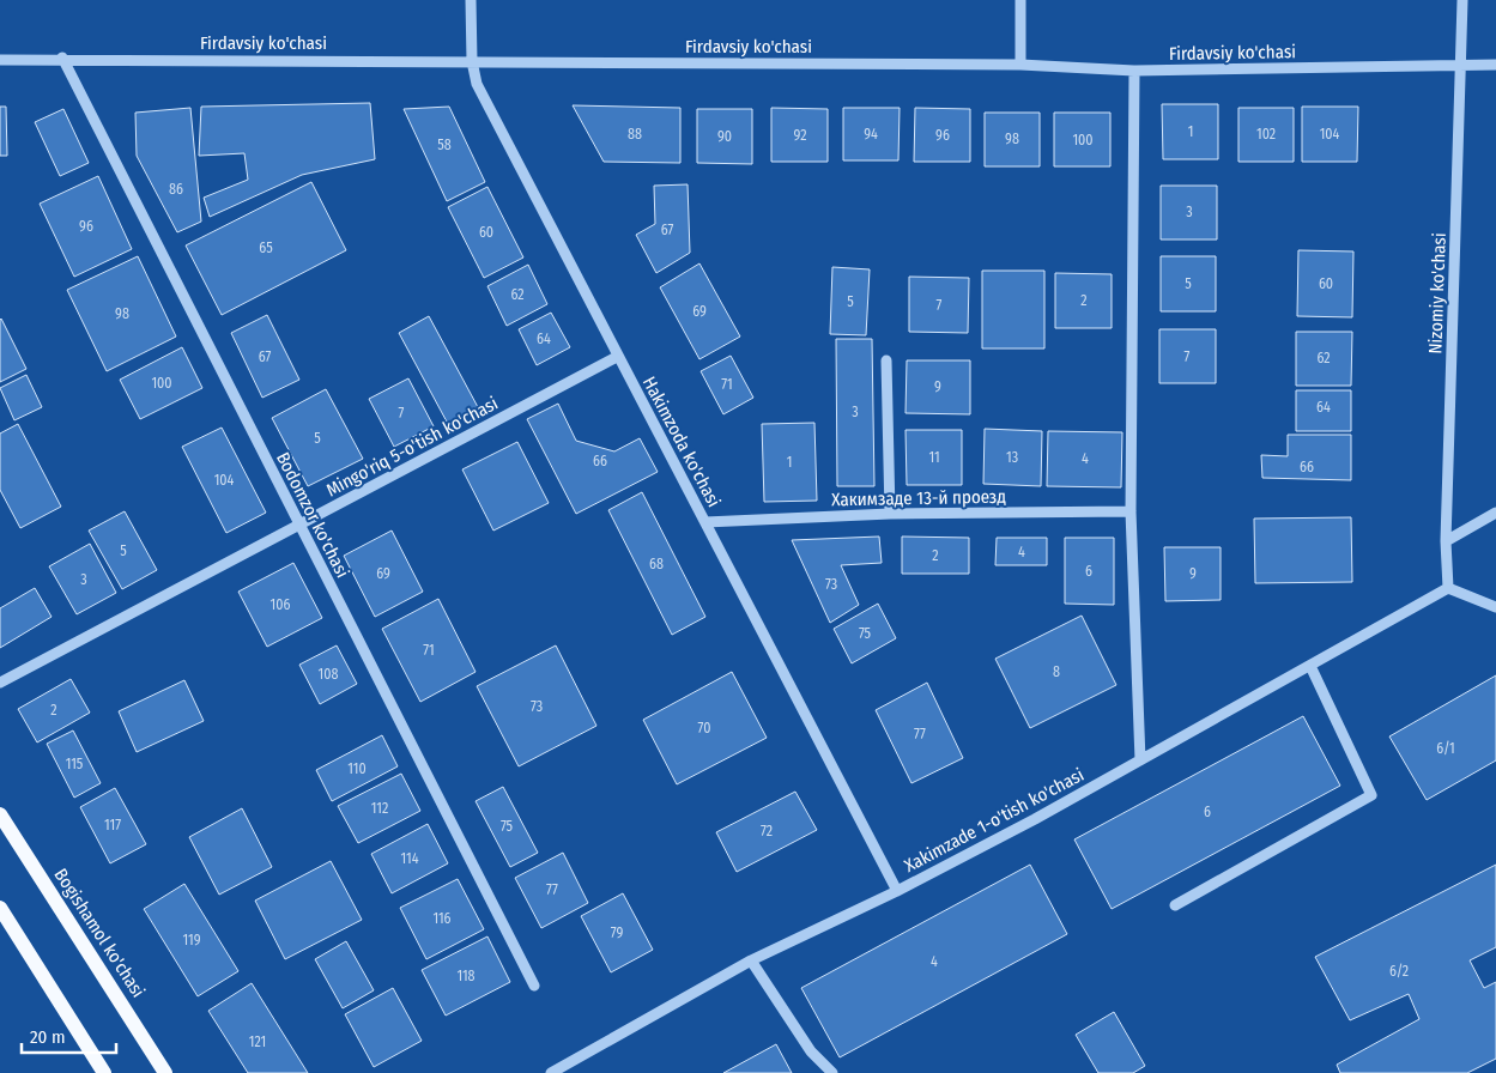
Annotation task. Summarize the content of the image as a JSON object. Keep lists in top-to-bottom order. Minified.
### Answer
{"streets":{"main road":["Bogishamol ko'chasi"],"street":["Firdavsiy ko'chasi","Nizomiy ko'chasi","Hakimzoda ko'chasi","Mingo'riq 5-o'tish ko'chasi","Хакимзаде 13-й проезд","Bodomzor ko'chasi","Xakimzade 1-o'tish ko'chasi"]},"crossings":[["Firdavsiy ko'chasi","Nizomiy ko'chasi"],["Firdavsiy ko'chasi","Hakimzoda ko'chasi"],["Firdavsiy ko'chasi","Bodomzor ko'chasi"],["Nizomiy ko'chasi","Xakimzade 1-o'tish ko'chasi"],["Hakimzoda ko'chasi","Mingo'riq 5-o'tish ko'chasi"],["Hakimzoda ko'chasi","Хакимзаде 13-й проезд"],["Hakimzoda ko'chasi","Xakimzade 1-o'tish ko'chasi"],["Mingo'riq 5-o'tish ko'chasi","Bodomzor ko'chasi"]],"house_numbers":["1","88","94","102","104","92","96","90","98","100","58","86","3","96","67","60","65","5","60","62","2","5","7","69","98","64","67","7","62","100","71","9","64","3","7","5","11","13","4","66","1","66","104","5","4","2","68","6","69","9","3","73","106","75","71","8","108","73","2","70","77","6/1","115","110","112","6","117","75","72","114","77","116","79","119","4","6/2","118","121"],"scale_bar":"20 m"}
